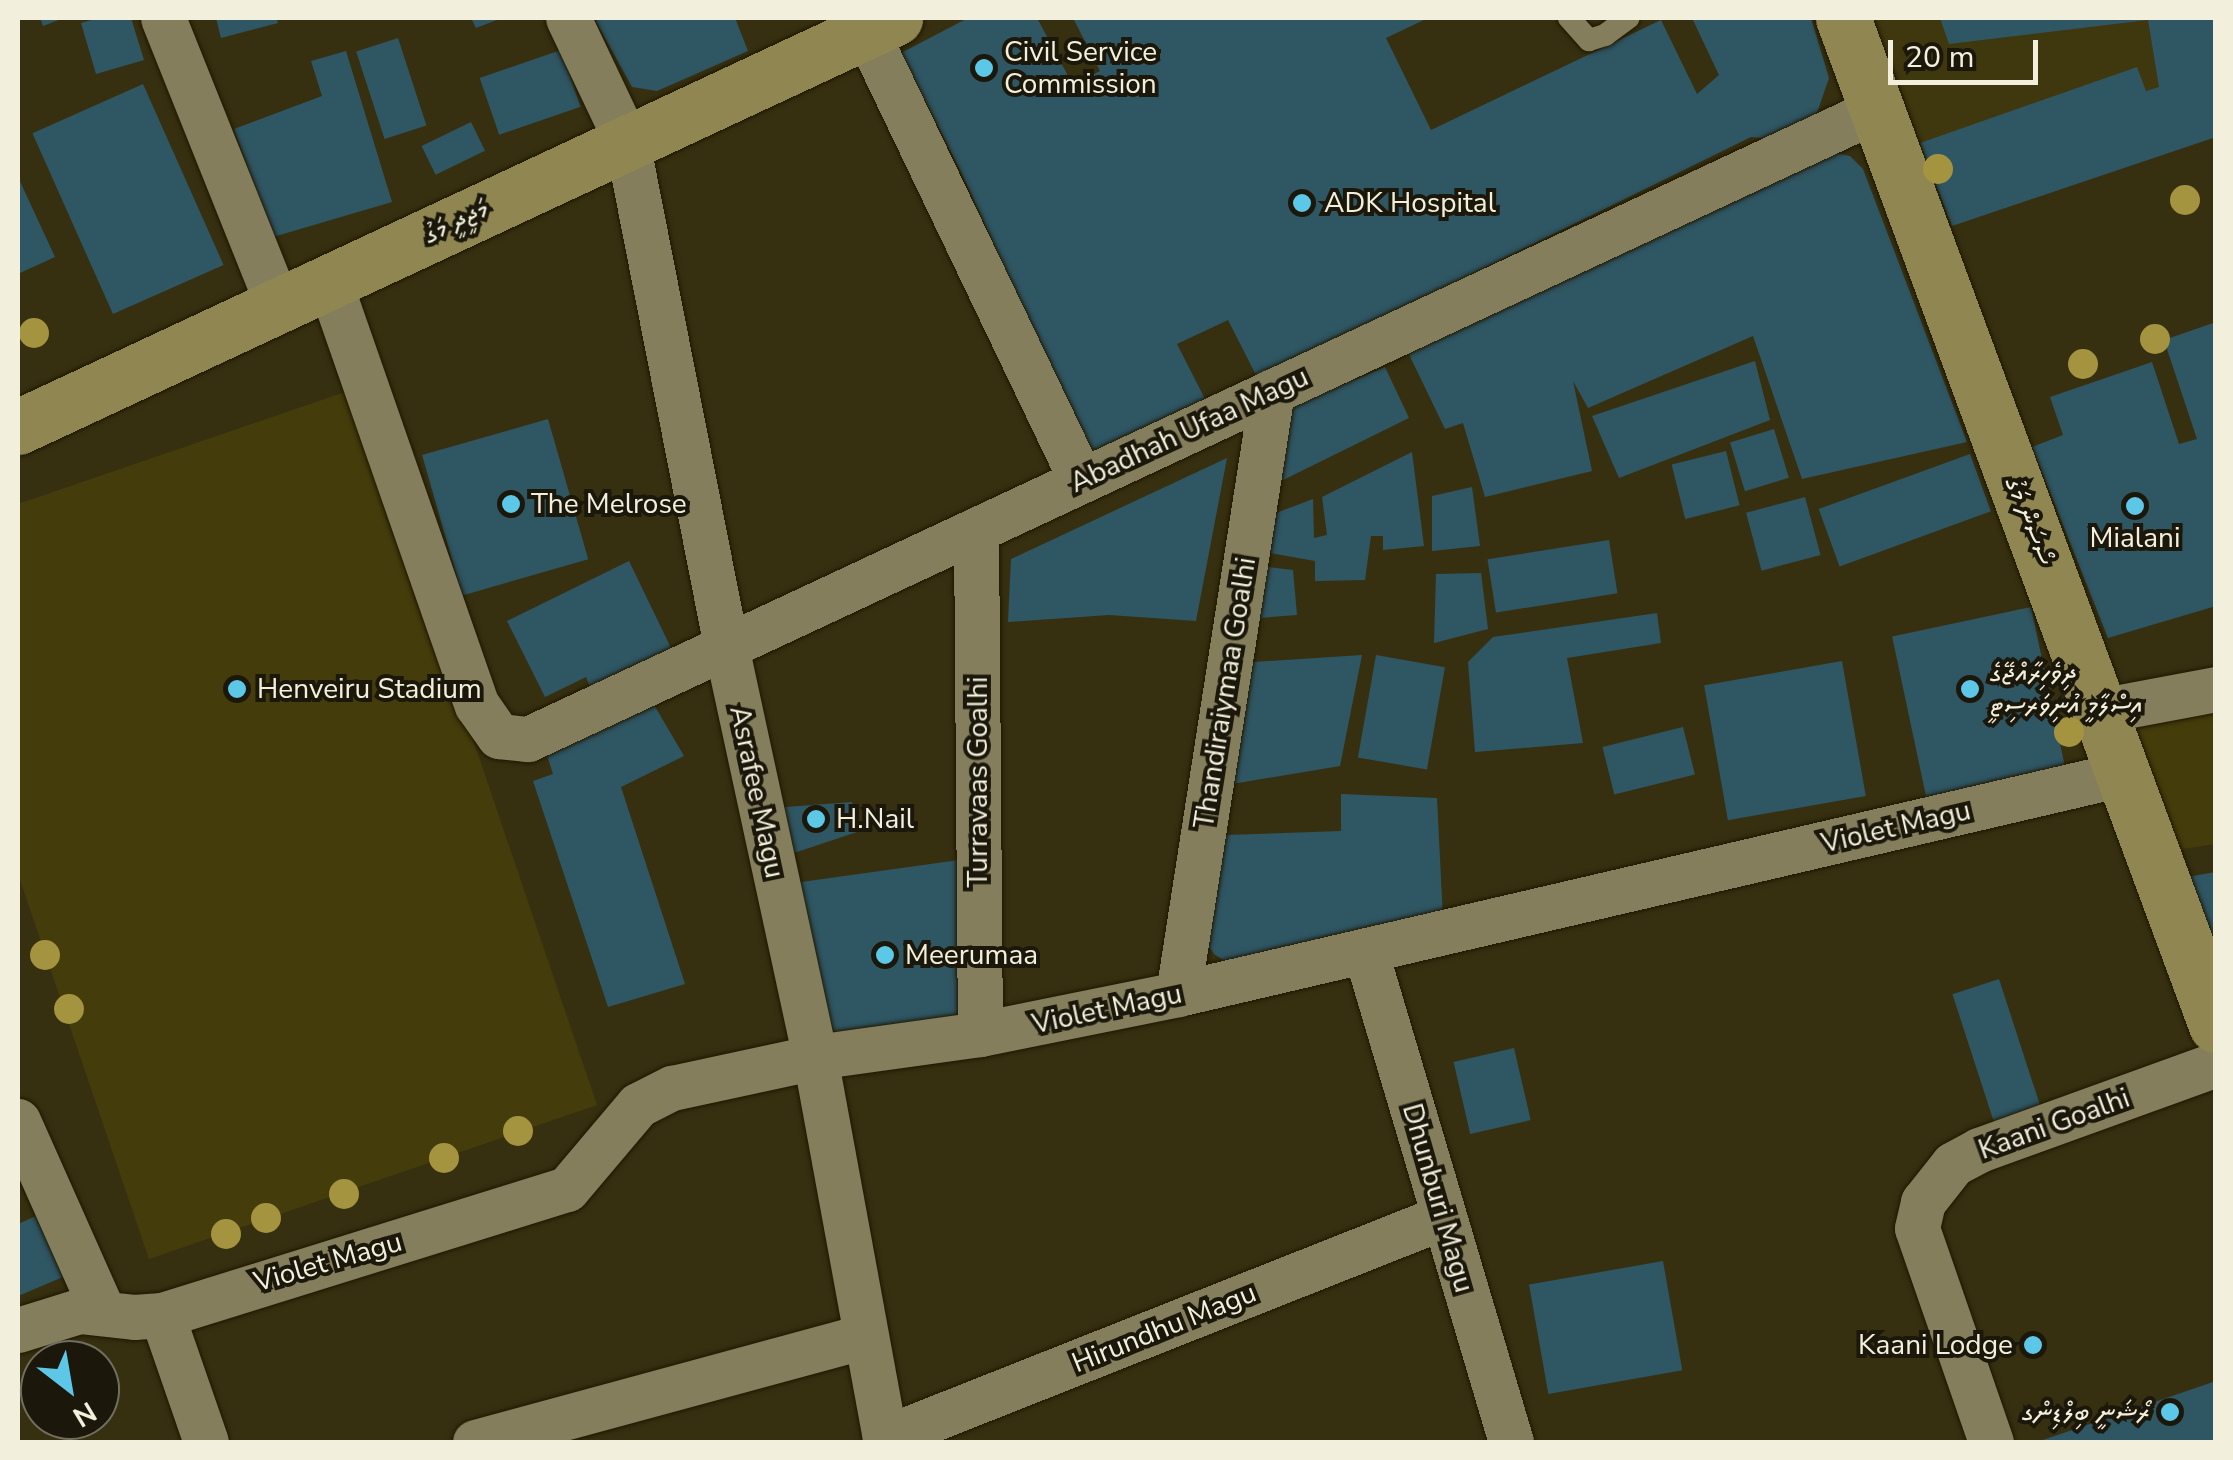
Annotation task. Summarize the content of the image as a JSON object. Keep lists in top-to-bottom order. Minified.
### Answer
{"streets":{"street":["މަޖީދީ މަގު","Abadhah Ufaa Magu","ސޯސަން މަގު","Thandiraiymaa Goalhi","Turravaas Goalhi","Asrafee Magu","Violet Magu","Kaani Goalhi","Dhunburi Magu","Hirundhu Magu"]},"crossings":[["މަޖީދީ މަގު","Abadhah Ufaa Magu"],["މަޖީދީ މަގު","Asrafee Magu"],["Abadhah Ufaa Magu","ސޯސަން މަގު"],["Abadhah Ufaa Magu","Thandiraiymaa Goalhi"],["Abadhah Ufaa Magu","Turravaas Goalhi"],["Abadhah Ufaa Magu","Asrafee Magu"],["ސޯސަން މަގު","Violet Magu"],["Thandiraiymaa Goalhi","Violet Magu"],["Turravaas Goalhi","Violet Magu"],["Asrafee Magu","Violet Magu"],["Asrafee Magu","Hirundhu Magu"],["Violet Magu","Dhunburi Magu"],["Dhunburi Magu","Hirundhu Magu"]],"places":["Civil Service Commission","ADK Hospital","The Melrose","Mialani","Henveiru Stadium","ދިވެހިރާއްޖޭގެ އިސްލާމީ އުނިވަރސިޓީ","H.Nail","Meerumaa","Kaani Lodge","ރޯޝަނީ ބިލްޑިންގ"],"scale_bar":"20 m","north":"bottom right"}
